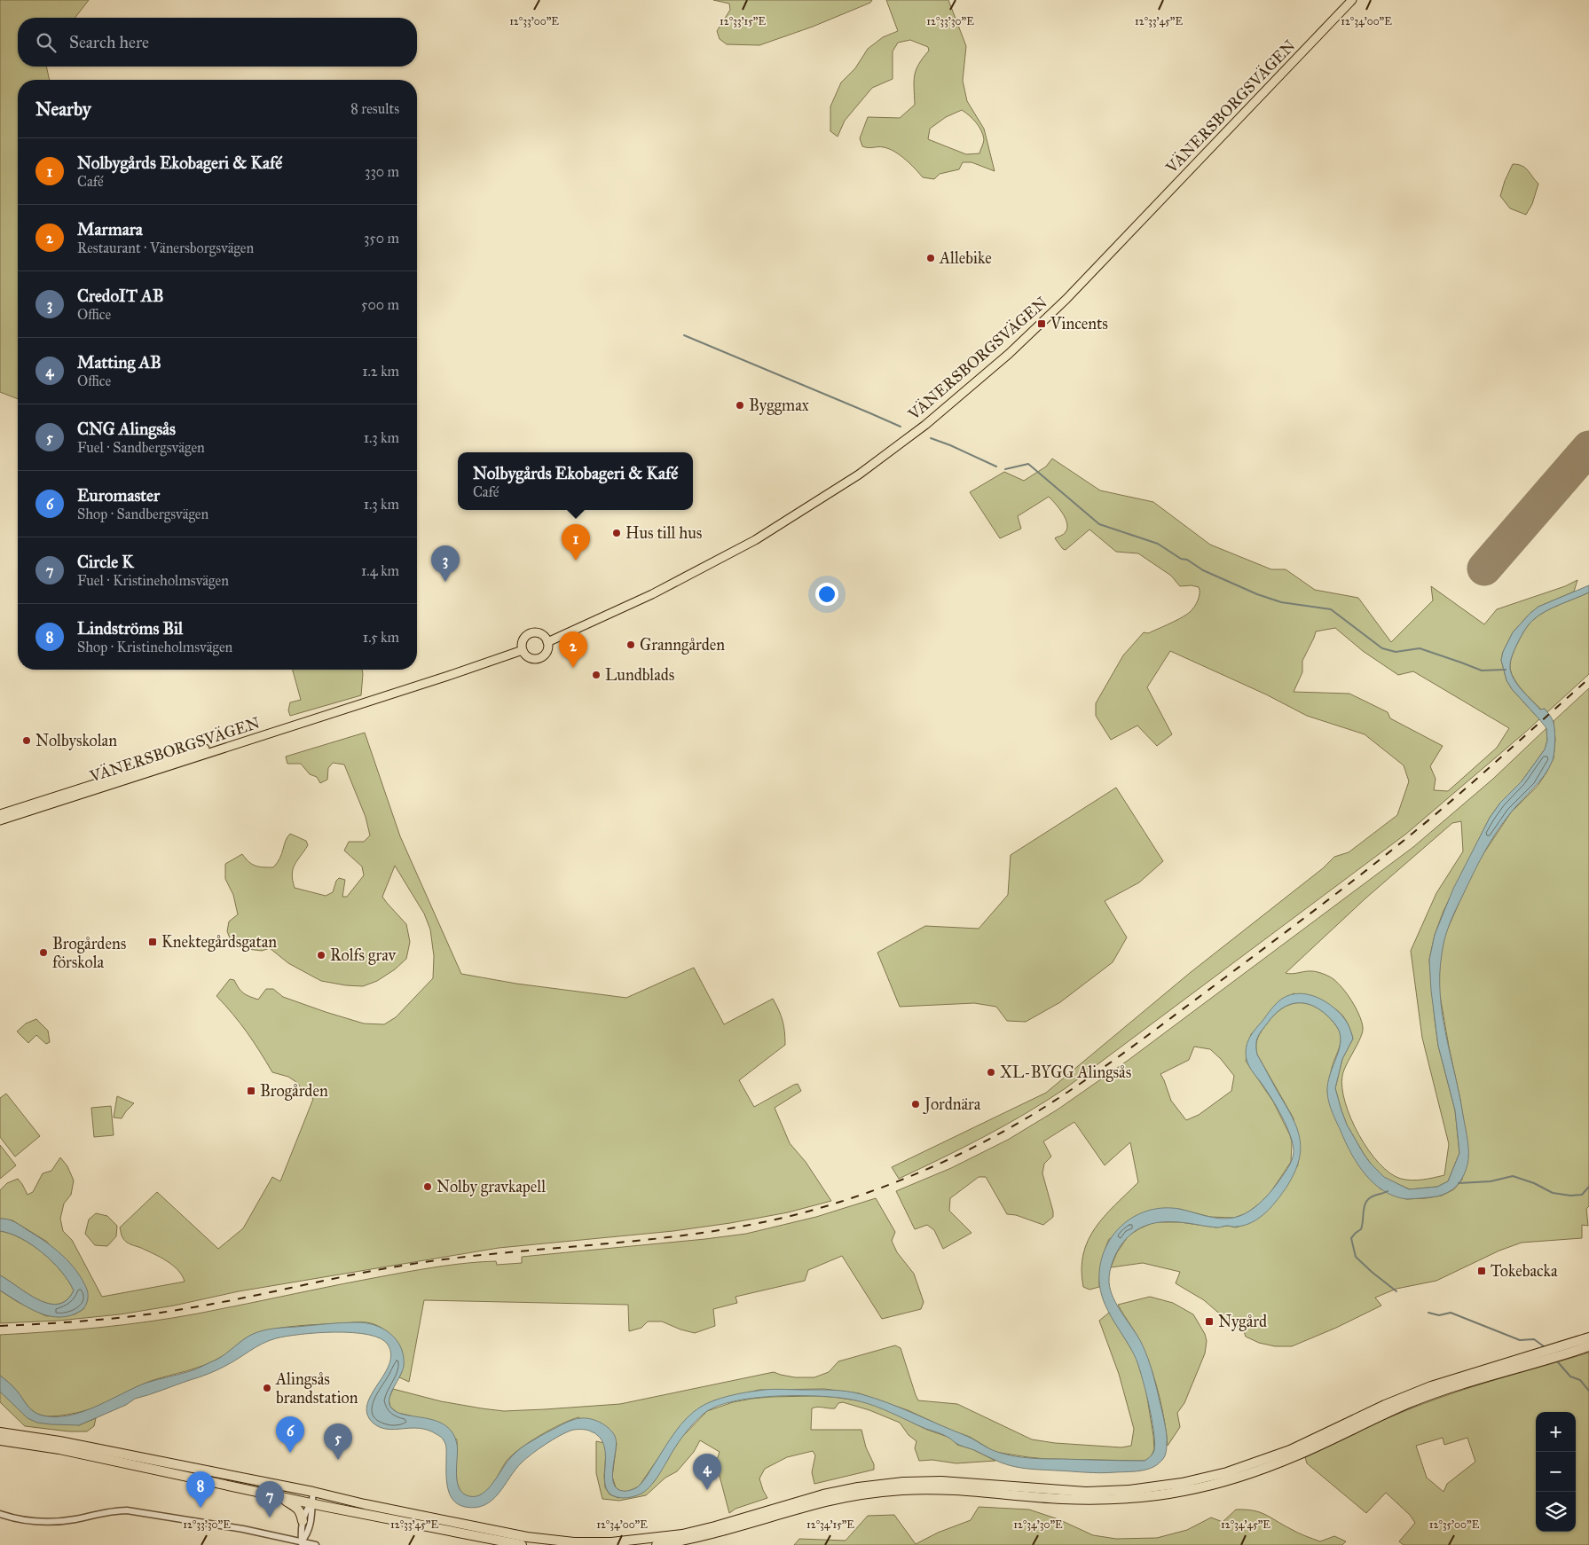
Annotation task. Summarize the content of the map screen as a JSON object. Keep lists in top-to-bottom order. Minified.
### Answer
{"streets":{"main road":["VÄNERSBORGSVÄGEN"]},"places":{"other":["Allebike","Byggmax","Hus till hus","Granngården","Lundblads","Nolbyskolan","Brogårdens förskola","Rolfs grav","XL-BYGG Alingsås","Jordnära","Nolby gravkapell","Alingsås brandstation"],"transit":["Vincents","Knektegårdsgatan","Brogården","Tokebacka","Nygård"]},"page":{"search":"Search here","heading":["Nearby","8 results"],"list":[{"mark":"1","name":"Nolbygårds Ekobageri & Kafé","note":"Café","value":"330 m"},{"mark":"2","name":"Marmara","note":"Restaurant · Vänersborgsvägen","value":"350 m"},{"mark":"3","name":"CredoIT AB","note":"Office","value":"500 m"},{"mark":"4","name":"Matting AB","note":"Office","value":"1.2 km"},{"mark":"5","name":"CNG Alingsås","note":"Fuel · Sandbergsvägen","value":"1.3 km"},{"mark":"6","name":"Euromaster","note":"Shop · Sandbergsvägen","value":"1.3 km"},{"mark":"7","name":"Circle K","note":"Fuel · Kristineholmsvägen","value":"1.4 km"},{"mark":"8","name":"Lindströms Bil","note":"Shop · Kristineholmsvägen","value":"1.5 km"}],"popup":["Nolbygårds Ekobageri & Kafé","Café"],"pins":["1","3","2","6","5","4","8","7"],"map_buttons":["+","−"]},"coordinates":["12°33'00\"E","12°33'15\"E","12°33'30\"E","12°33'45\"E","12°34'00\"E","12°34'15\"E","12°34'30\"E","12°34'45\"E","12°35'00\"E"]}
